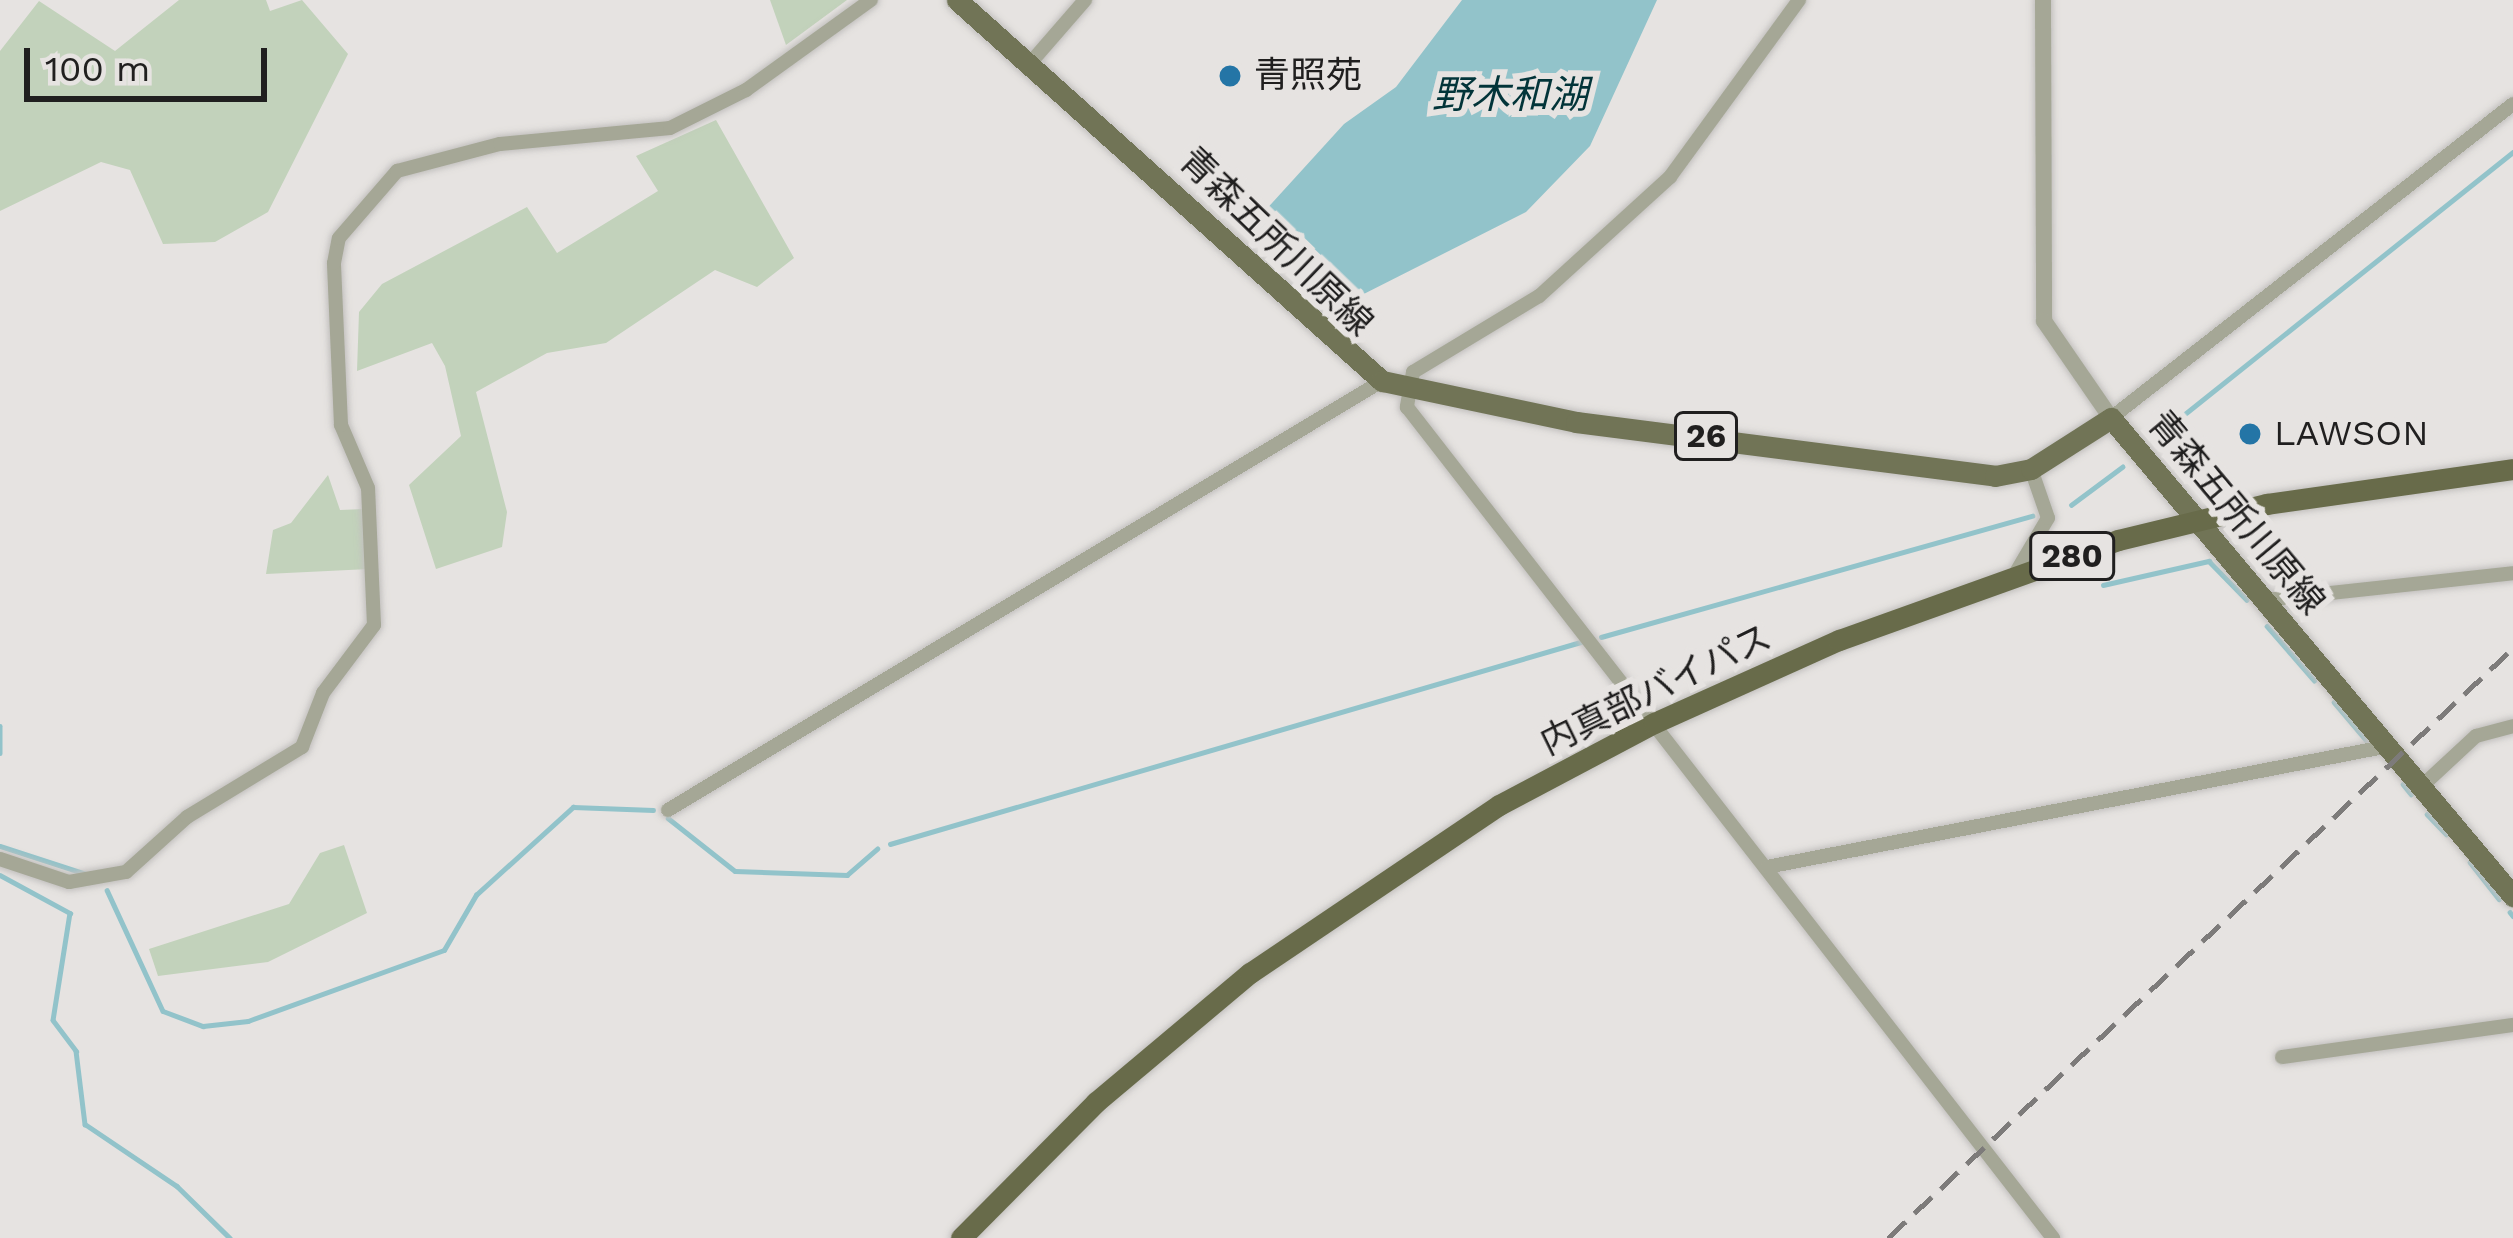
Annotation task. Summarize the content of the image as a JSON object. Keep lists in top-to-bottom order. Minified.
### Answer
{"streets":{"highway":["280","内真部バイパス"],"main road":["青森五所川原線","26"]},"crossings":[["青森五所川原線","内真部バイパス"]],"water":["野木和湖"],"places":["青照苑","LAWSON"],"scale_bar":"100 m"}
